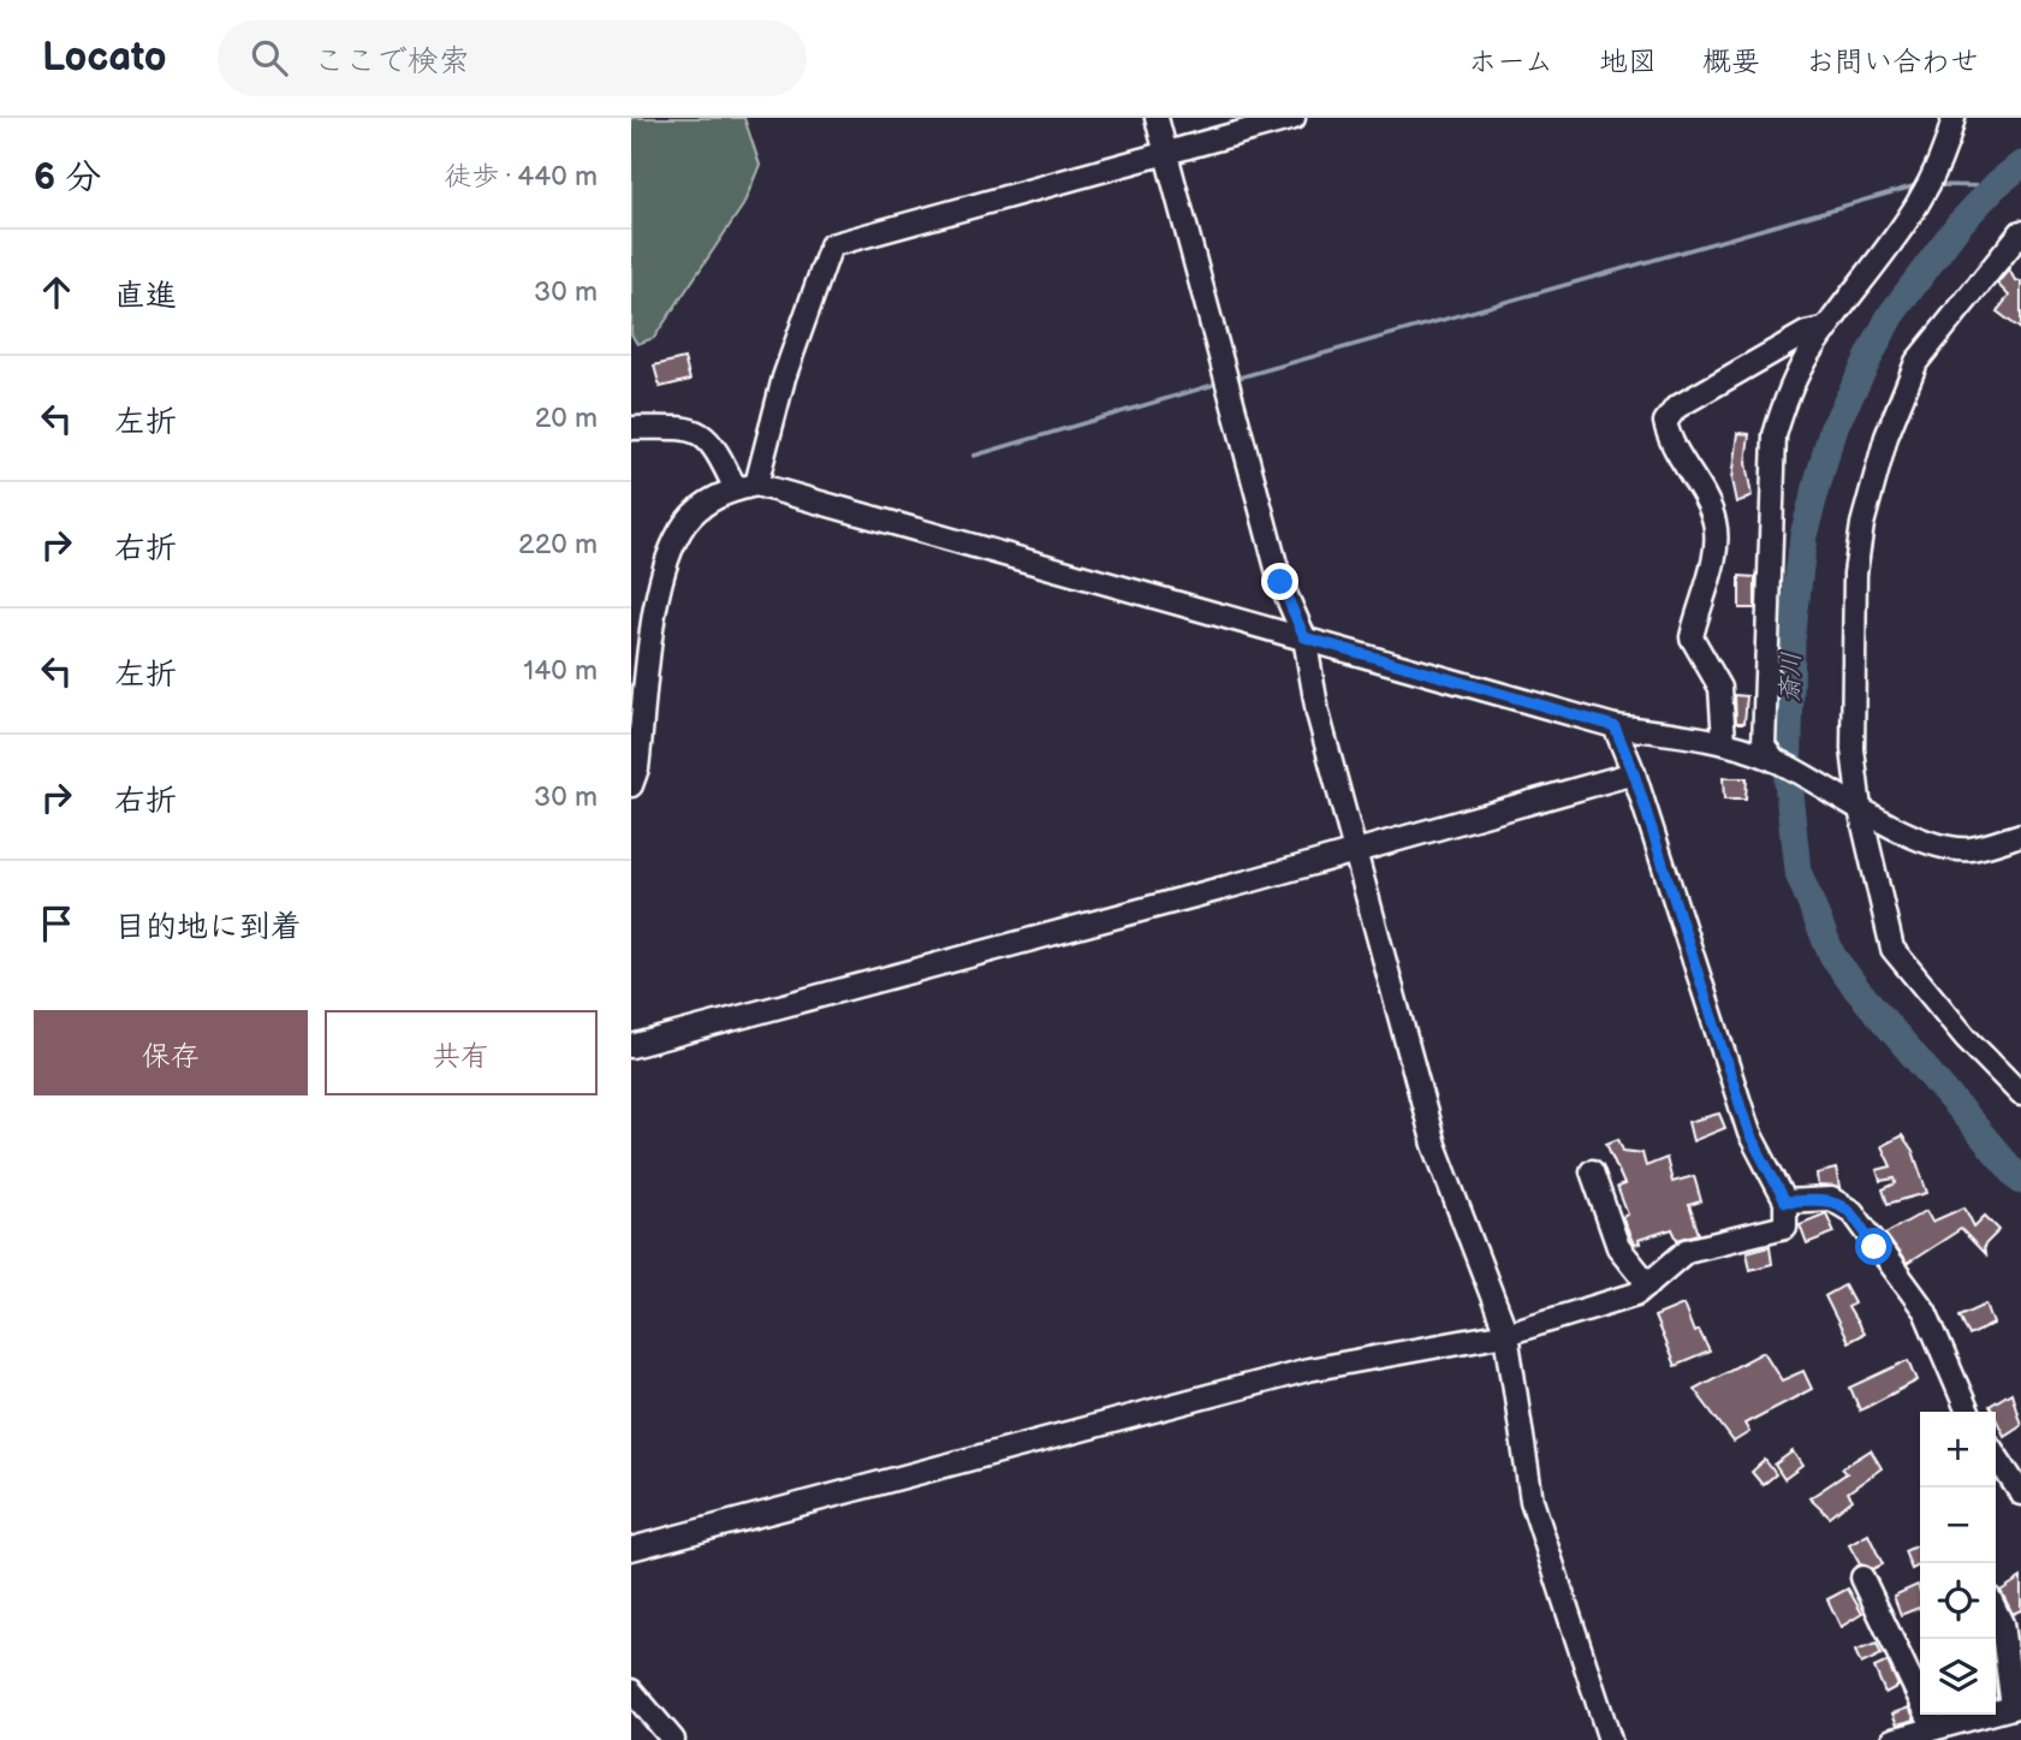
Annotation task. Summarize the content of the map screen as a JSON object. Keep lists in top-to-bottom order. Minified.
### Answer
{"water":["斎川"],"page":{"header":"Locato","search":"ここで検索","nav":["ホーム","地図","概要","お問い合わせ"],"heading":["6 分","徒歩 · 440 m"],"list":[["直進","30 m"],["左折","20 m"],["右折","220 m"],["左折","140 m"],["右折","30 m"],"目的地に到着"],"buttons":["保存","共有"],"map_buttons":["+","−"]}}
